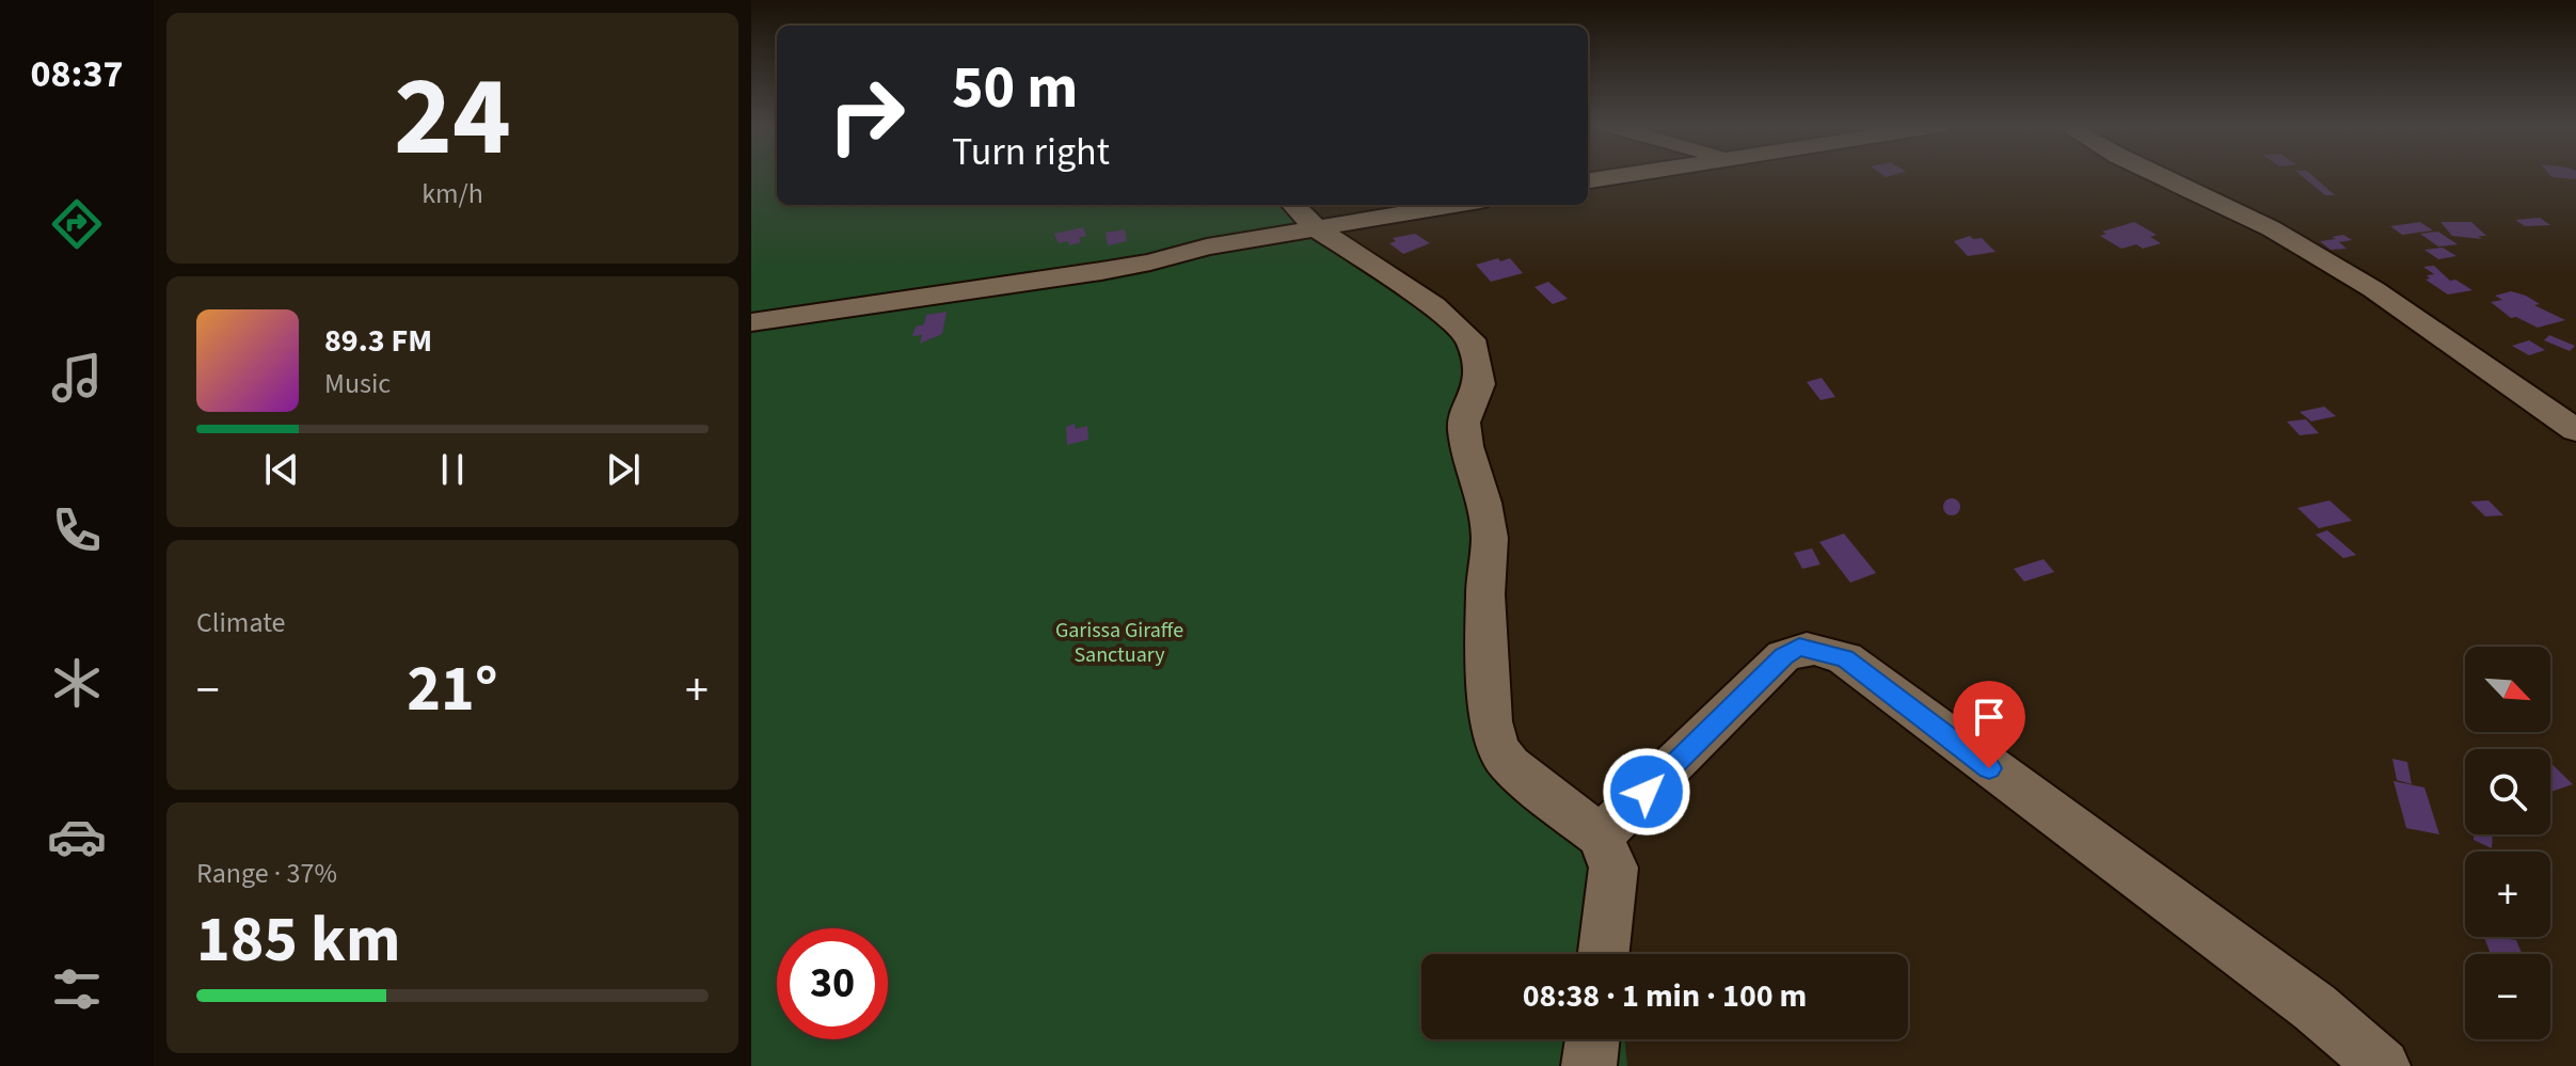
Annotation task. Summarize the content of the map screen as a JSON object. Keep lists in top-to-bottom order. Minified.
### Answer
{"parks":["Garissa Giraffe Sanctuary"],"north":"bottom right","page":{"tabs":"08:37","tile":[["24","km/h"],"Climate",["Range · 37%","185 km"]],"turn":["50 m","Turn right"],"song":["89.3 FM","Music"],"map_buttons":["+","−"],"heat":["−","21°","+"],"limit":"30","trip":"08:38 · 1 min · 100 m"}}
